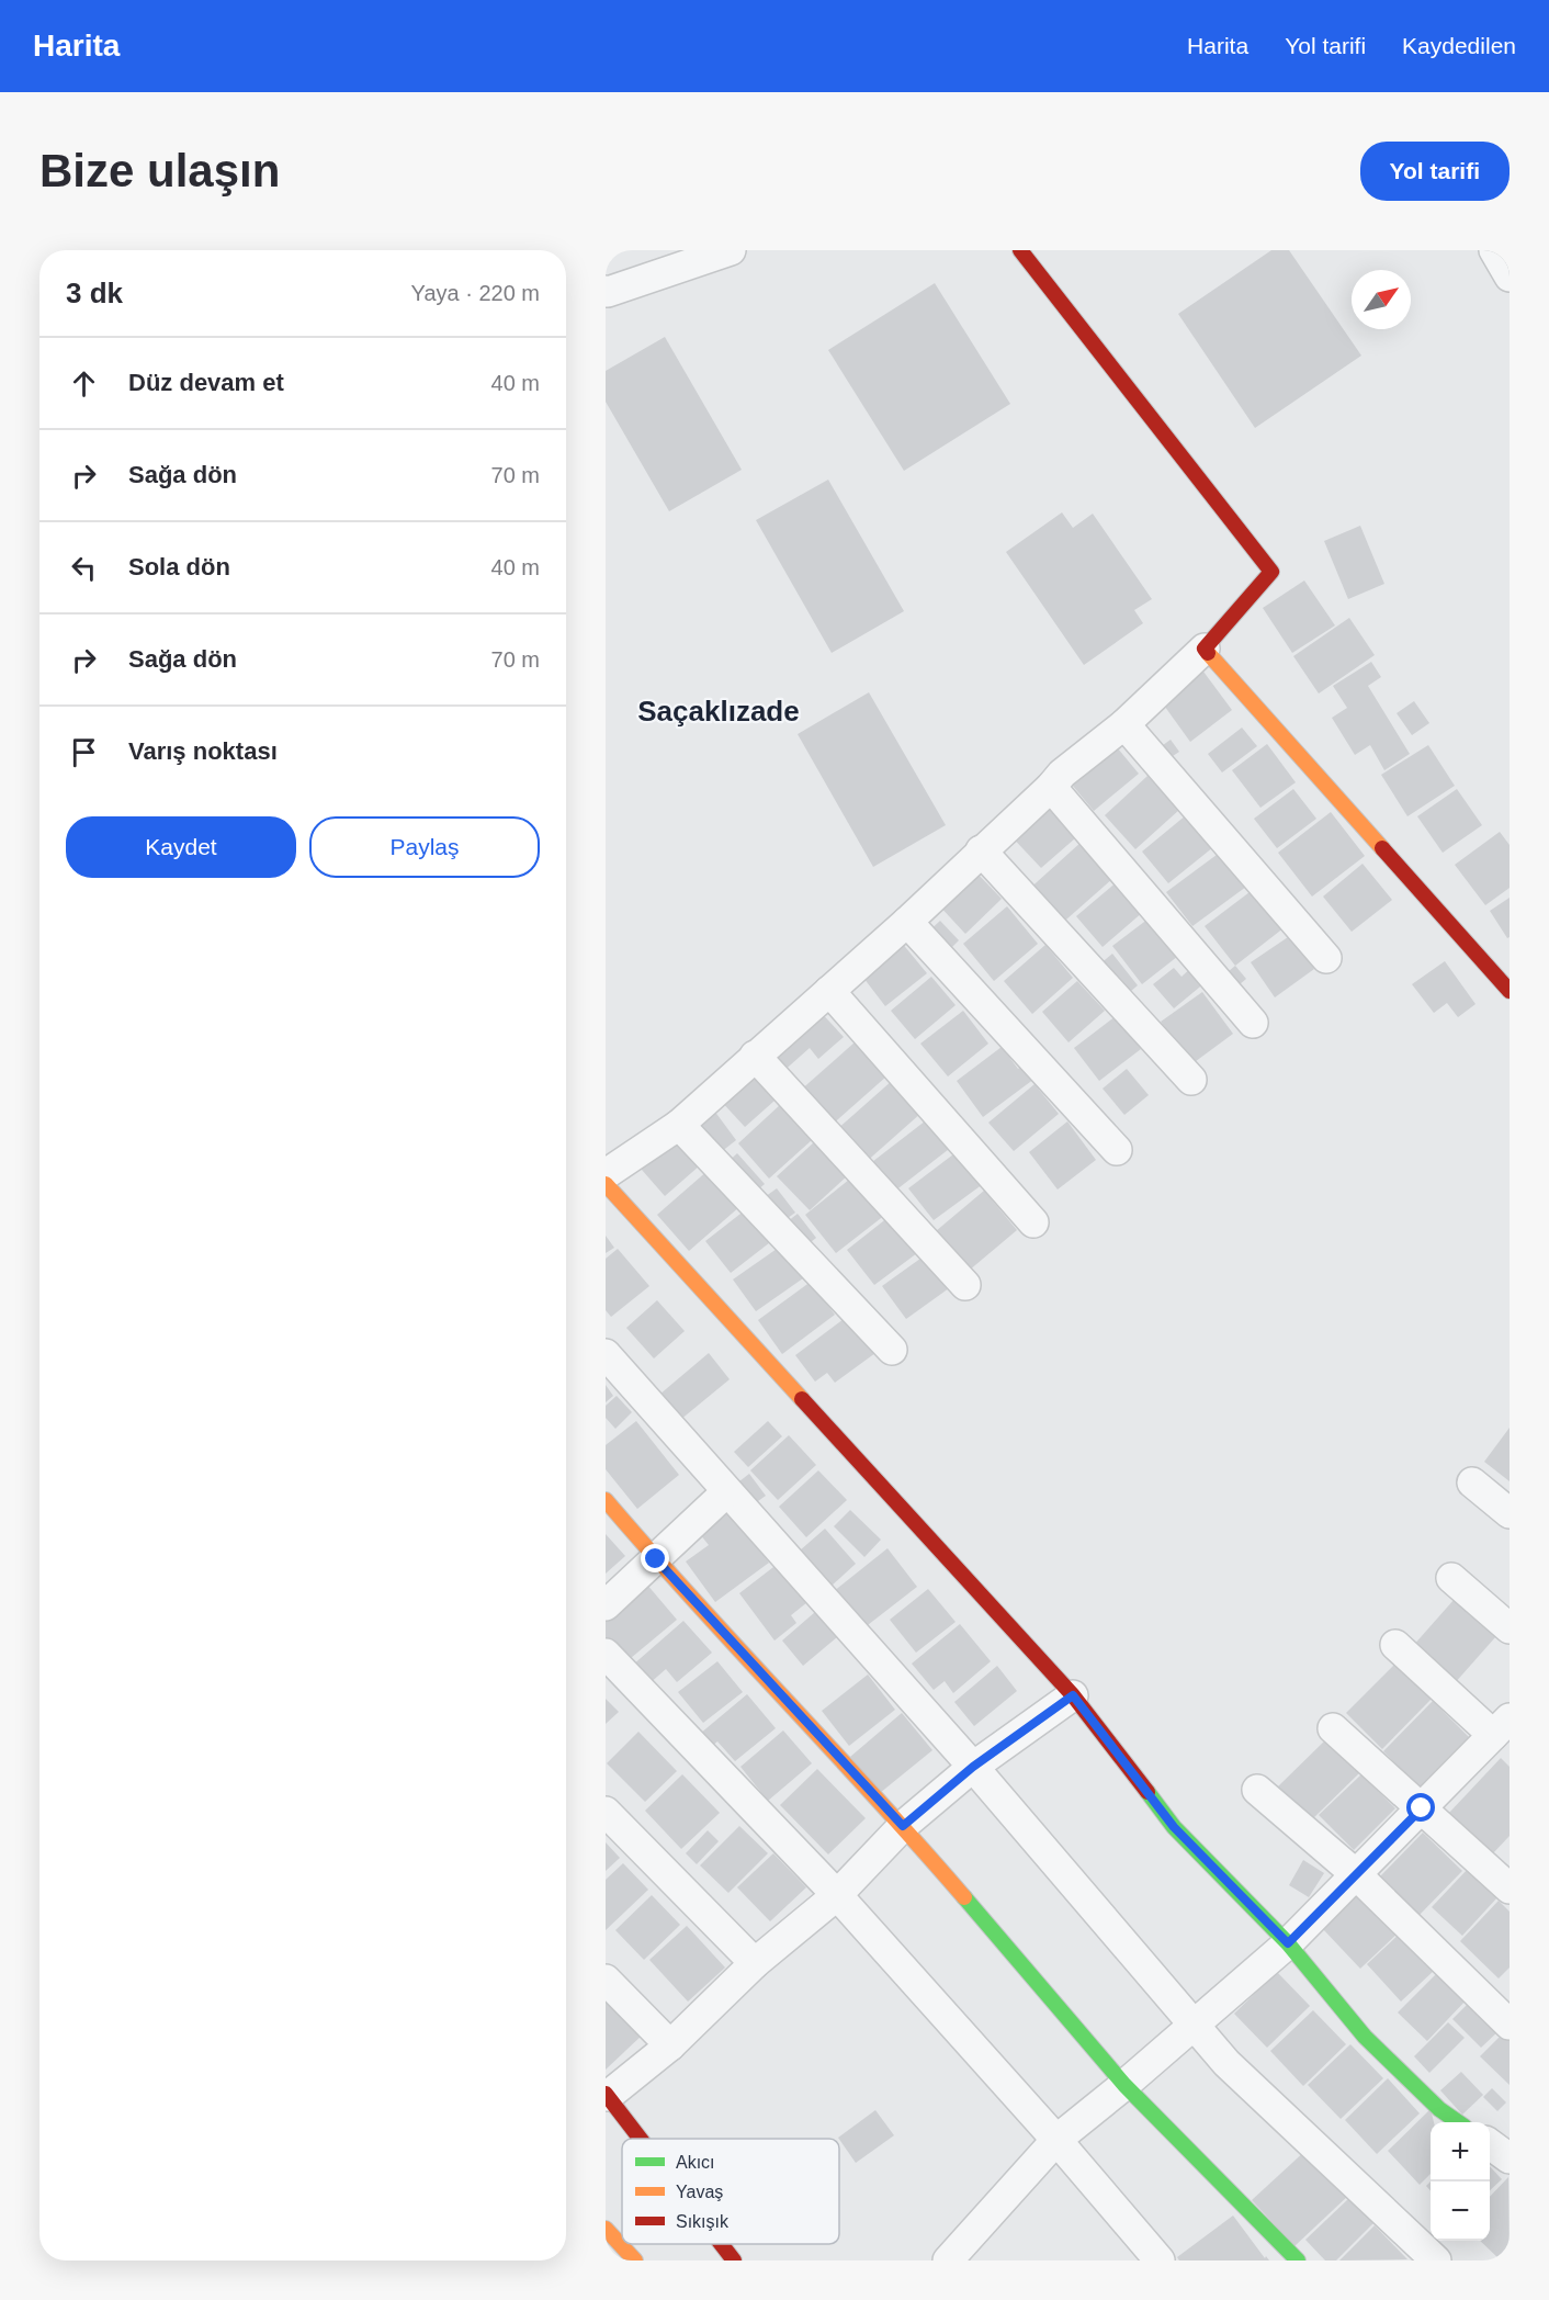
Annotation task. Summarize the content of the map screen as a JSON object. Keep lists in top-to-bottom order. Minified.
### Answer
{"districts":["Saçaklızade"],"legend":["Akıcı","Yavaş","Sıkışık"],"north":"top right","page":{"header":"Harita","nav":["Harita","Yol tarifi","Kaydedilen"],"buttons":["Yol tarifi",["Kaydet","Paylaş"]],"title":"Bize ulaşın","heading":["3 dk","Yaya · 220 m"],"list":[["Düz devam et","40 m"],["Sağa dön","70 m"],["Sola dön","40 m"],["Sağa dön","70 m"],"Varış noktası"],"map_buttons":["+","−"]}}
